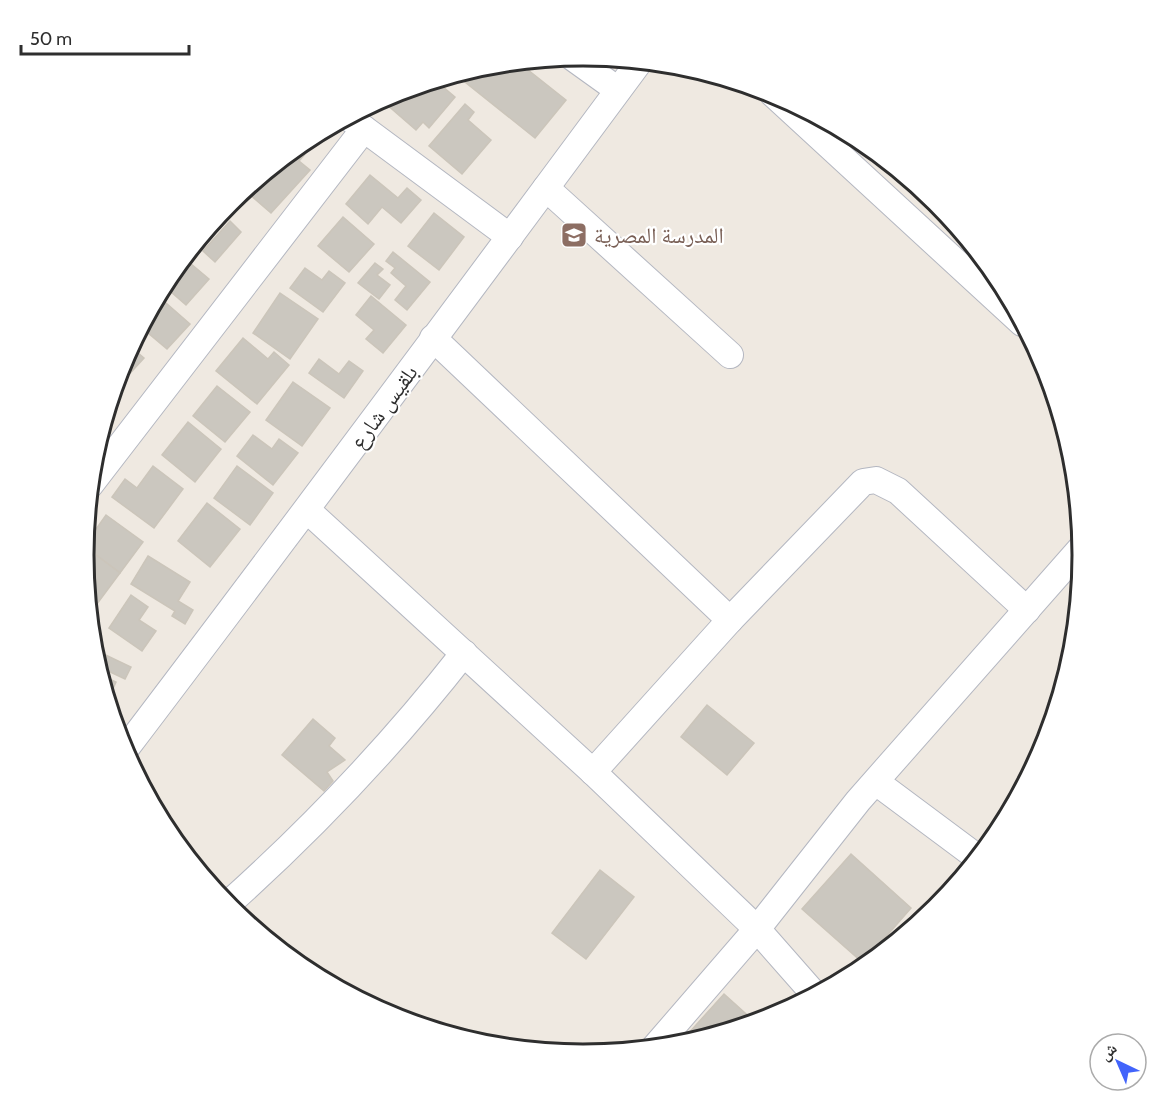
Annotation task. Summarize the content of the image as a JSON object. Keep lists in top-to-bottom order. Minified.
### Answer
{"streets":{"street":["بلقيس شارع"]},"places":{"school or university":["المدرسة المصرية"]},"scale_bar":"50 m","north":"top left"}
